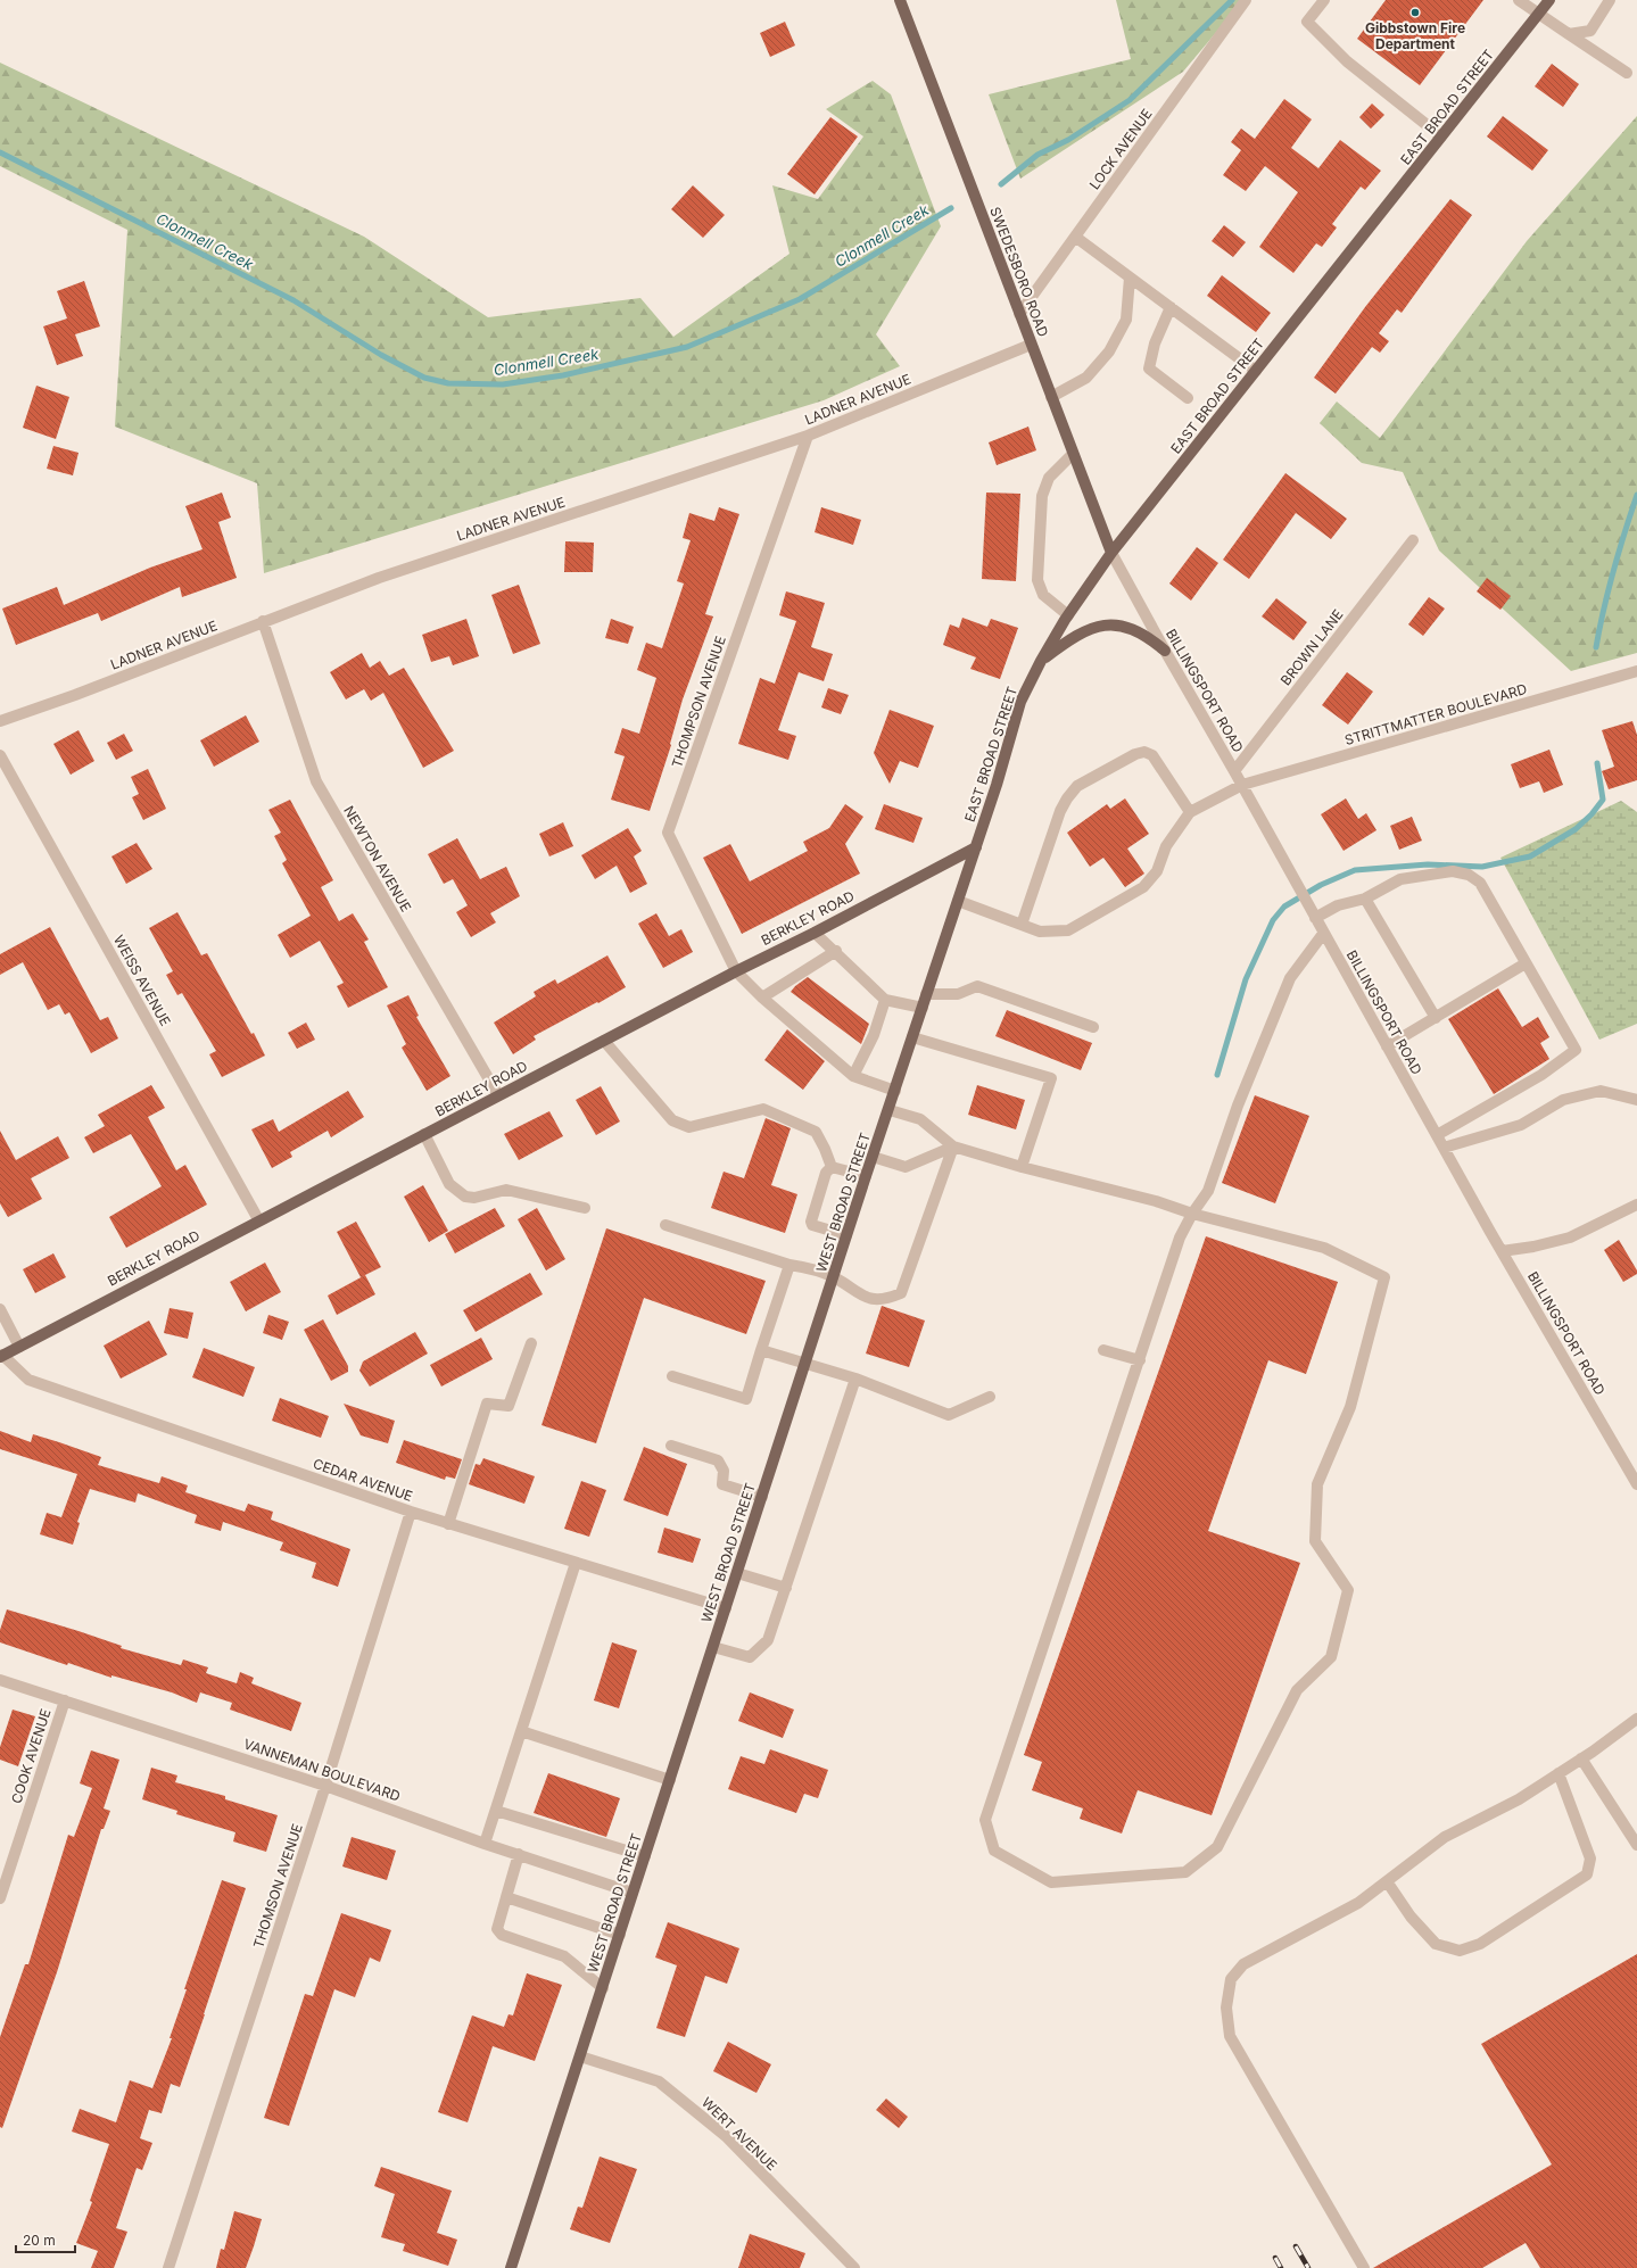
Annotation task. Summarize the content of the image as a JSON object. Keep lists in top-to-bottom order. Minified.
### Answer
{"streets":{"main road":["EAST BROAD STREET","SWEDESBORO ROAD","BERKLEY ROAD","WEST BROAD STREET"],"street":["LOCK AVENUE","LADNER AVENUE","BROWN LANE","BILLINGSPORT ROAD","THOMPSON AVENUE","STRITTMATTER BOULEVARD","NEWTON AVENUE","WEISS AVENUE","CEDAR AVENUE","COOK AVENUE","VANNEMAN BOULEVARD","THOMSON AVENUE","WERT AVENUE"]},"crossings":[["EAST BROAD STREET","SWEDESBORO ROAD"],["EAST BROAD STREET","BILLINGSPORT ROAD"],["EAST BROAD STREET","BERKLEY ROAD"],["EAST BROAD STREET","WEST BROAD STREET"],["LOCK AVENUE","SWEDESBORO ROAD"],["SWEDESBORO ROAD","LADNER AVENUE"],["SWEDESBORO ROAD","BILLINGSPORT ROAD"],["LADNER AVENUE","THOMPSON AVENUE"],["LADNER AVENUE","NEWTON AVENUE"],["BROWN LANE","BILLINGSPORT ROAD"],["BILLINGSPORT ROAD","STRITTMATTER BOULEVARD"],["THOMPSON AVENUE","BERKLEY ROAD"],["NEWTON AVENUE","BERKLEY ROAD"],["BERKLEY ROAD","WEISS AVENUE"],["BERKLEY ROAD","WEST BROAD STREET"],["BERKLEY ROAD","CEDAR AVENUE"],["WEST BROAD STREET","CEDAR AVENUE"],["WEST BROAD STREET","VANNEMAN BOULEVARD"],["WEST BROAD STREET","WERT AVENUE"],["CEDAR AVENUE","THOMSON AVENUE"],["COOK AVENUE","VANNEMAN BOULEVARD"],["VANNEMAN BOULEVARD","THOMSON AVENUE"]],"water":["Clonmell Creek"],"places":["Gibbstown Fire Department"],"scale_bar":"20 m"}
